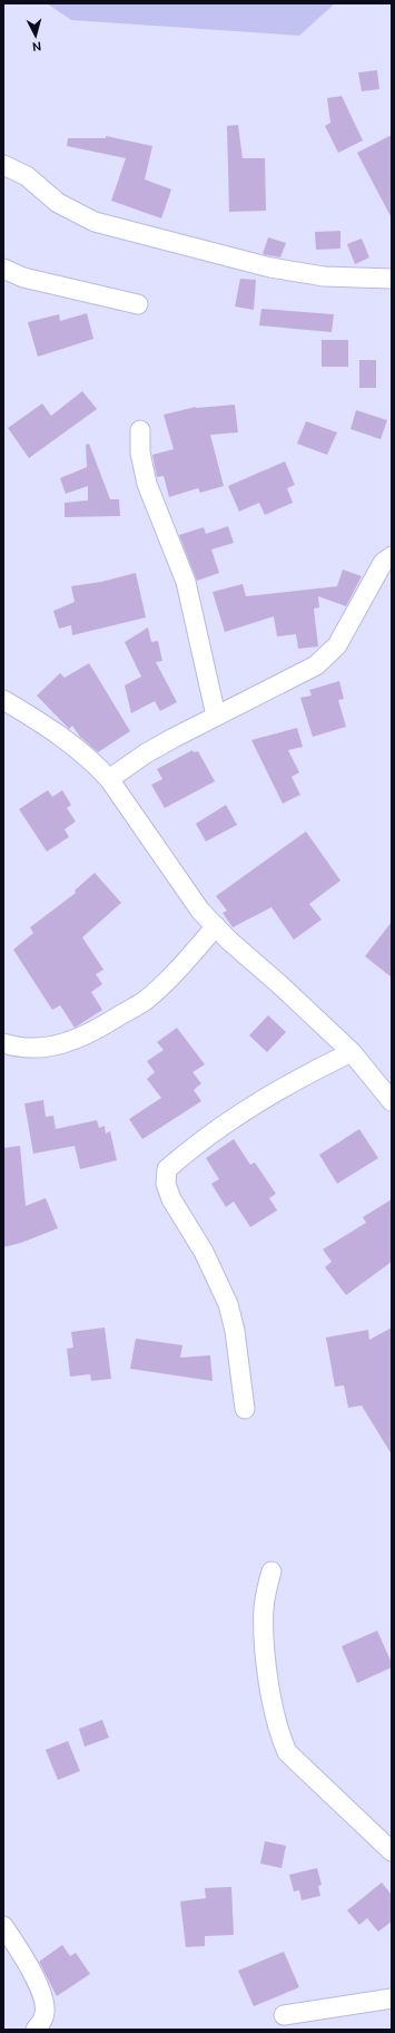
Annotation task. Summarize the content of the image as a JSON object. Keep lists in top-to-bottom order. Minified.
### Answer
{"north":"bottom"}
